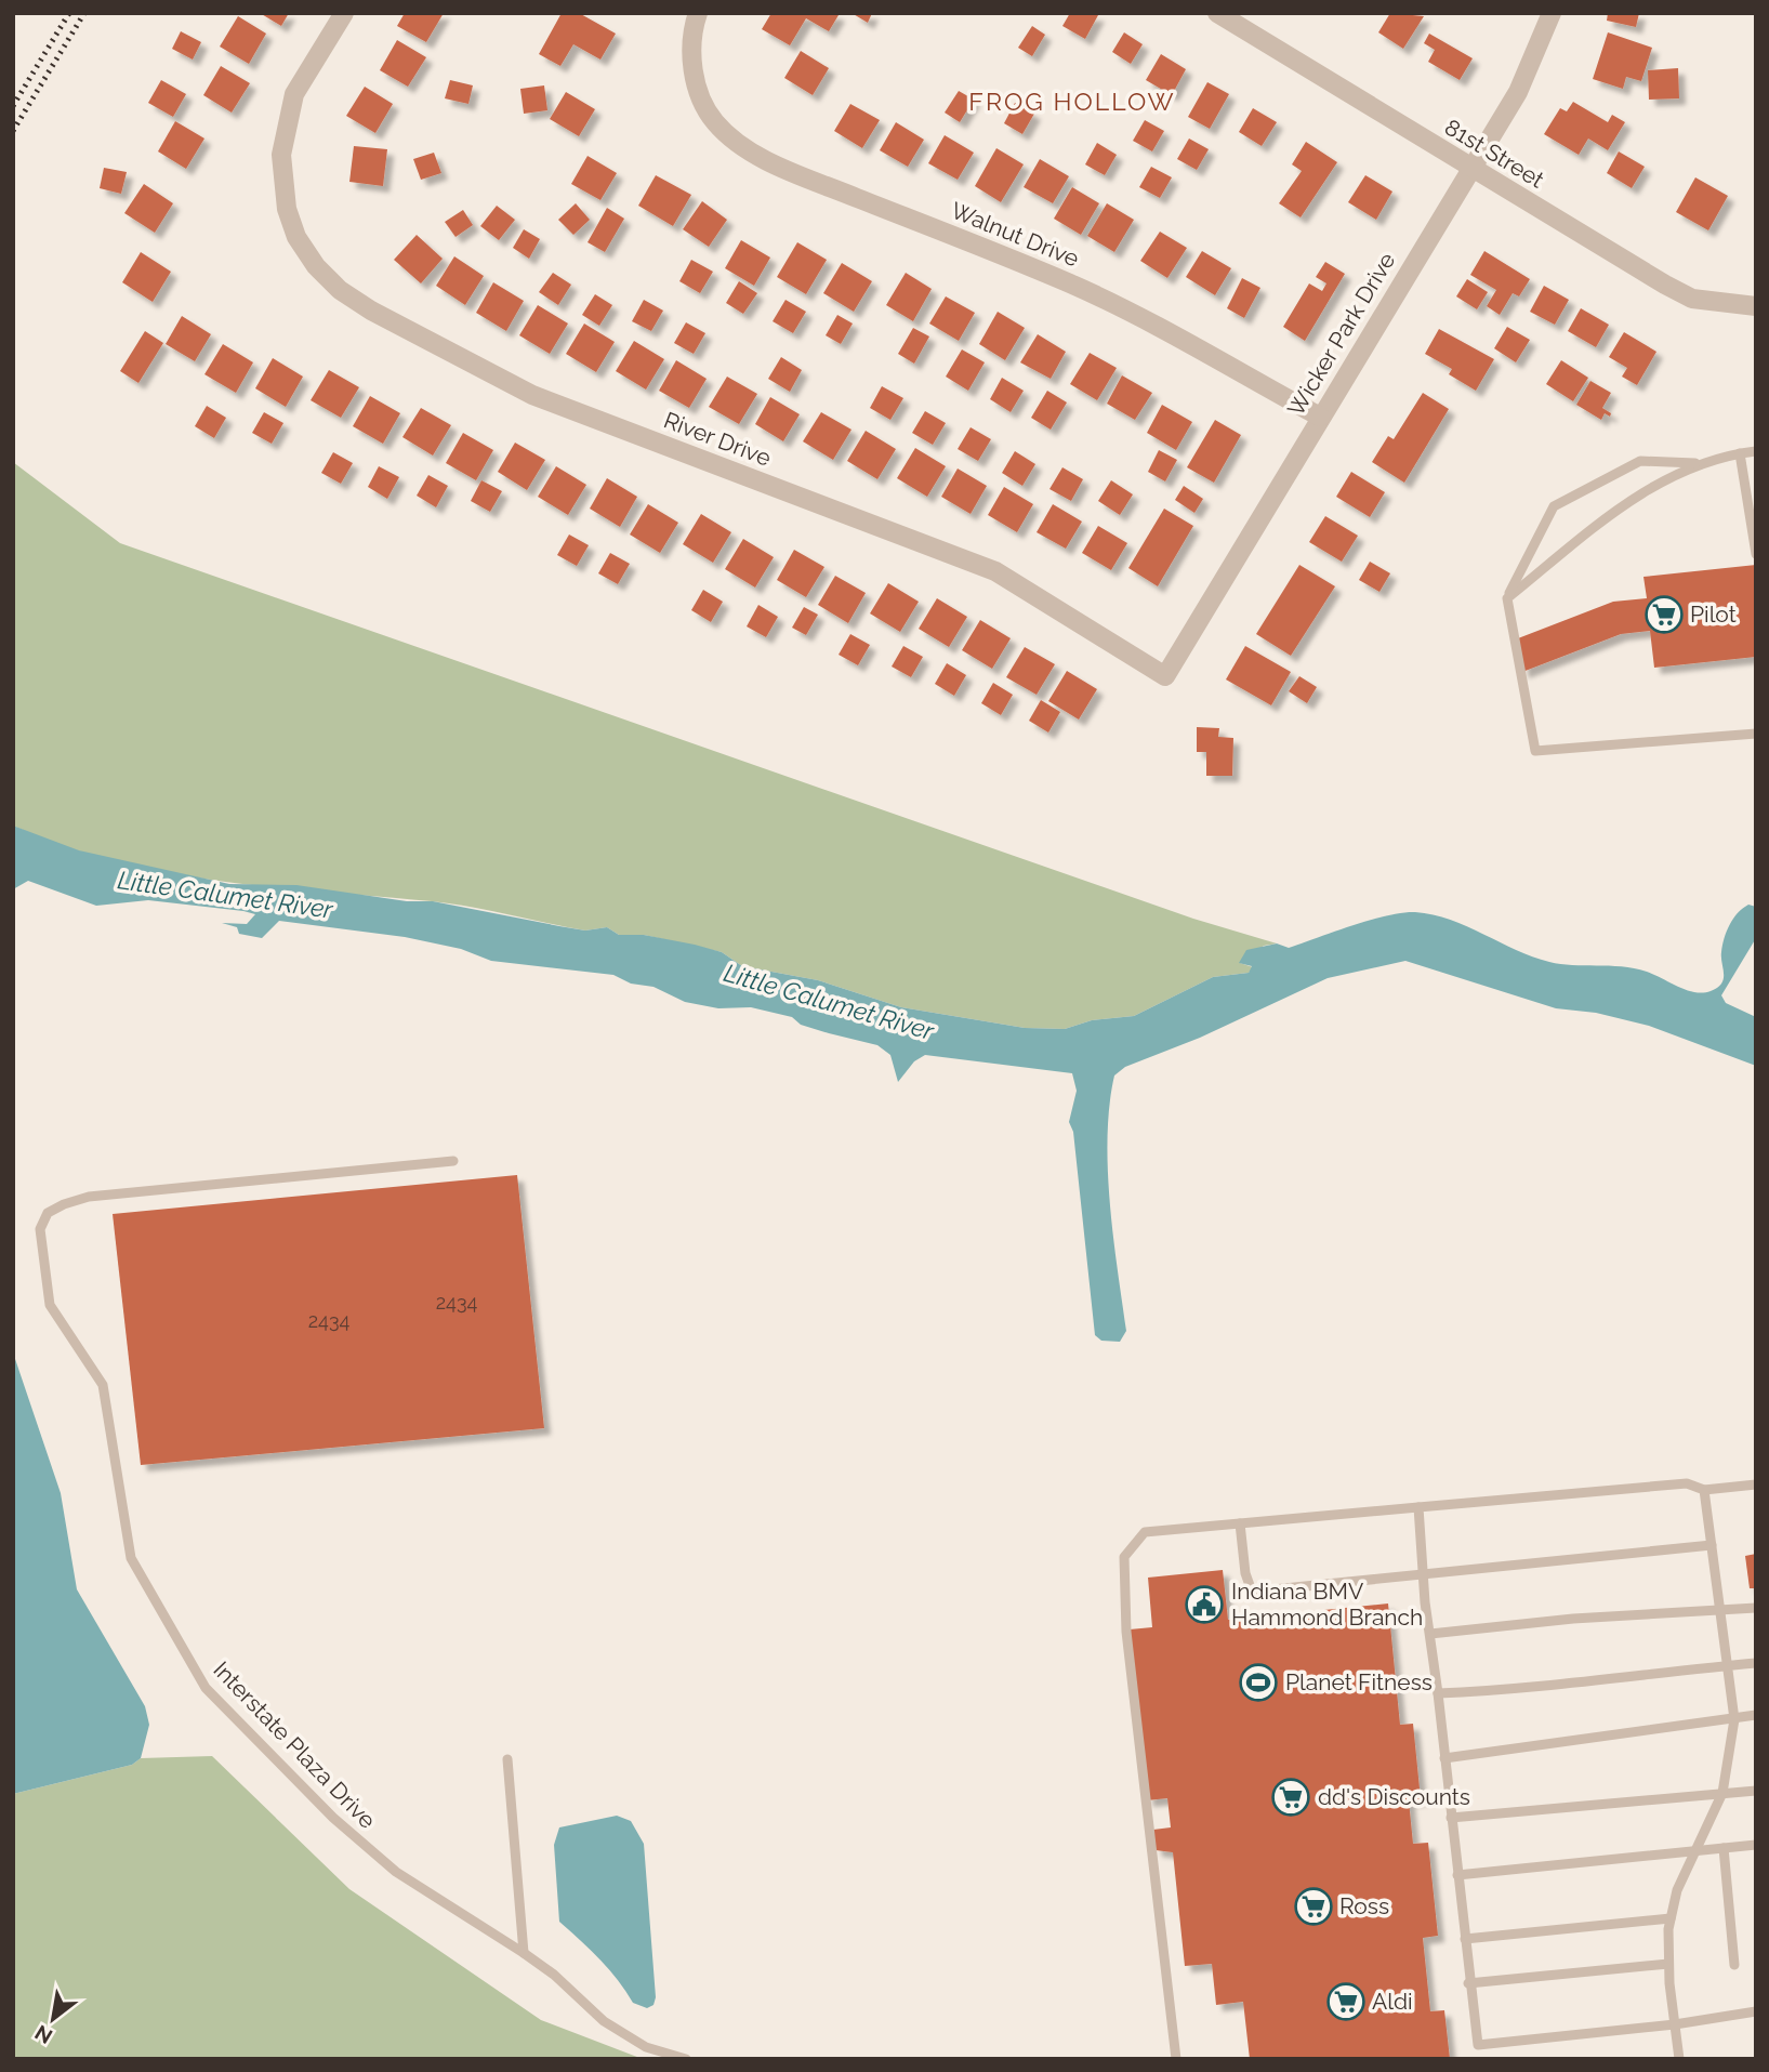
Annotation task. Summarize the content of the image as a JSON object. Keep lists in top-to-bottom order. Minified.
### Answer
{"streets":{"street":["81st Street","Walnut Drive","Wicker Park Drive","River Drive"],"lane":["Interstate Plaza Drive"]},"crossings":[["81st Street","Wicker Park Drive"],["Walnut Drive","Wicker Park Drive"],["Wicker Park Drive","River Drive"]],"districts":["FROG HOLLOW"],"water":["Little Calumet River"],"places":{"supermarket":["Pilot","dd's Discounts","Ross","Aldi"],"public building":["Indiana BMV Hammond Branch"],"sports":["Planet Fitness"]},"house_numbers":["2434","2434"],"north":"bottom left"}
